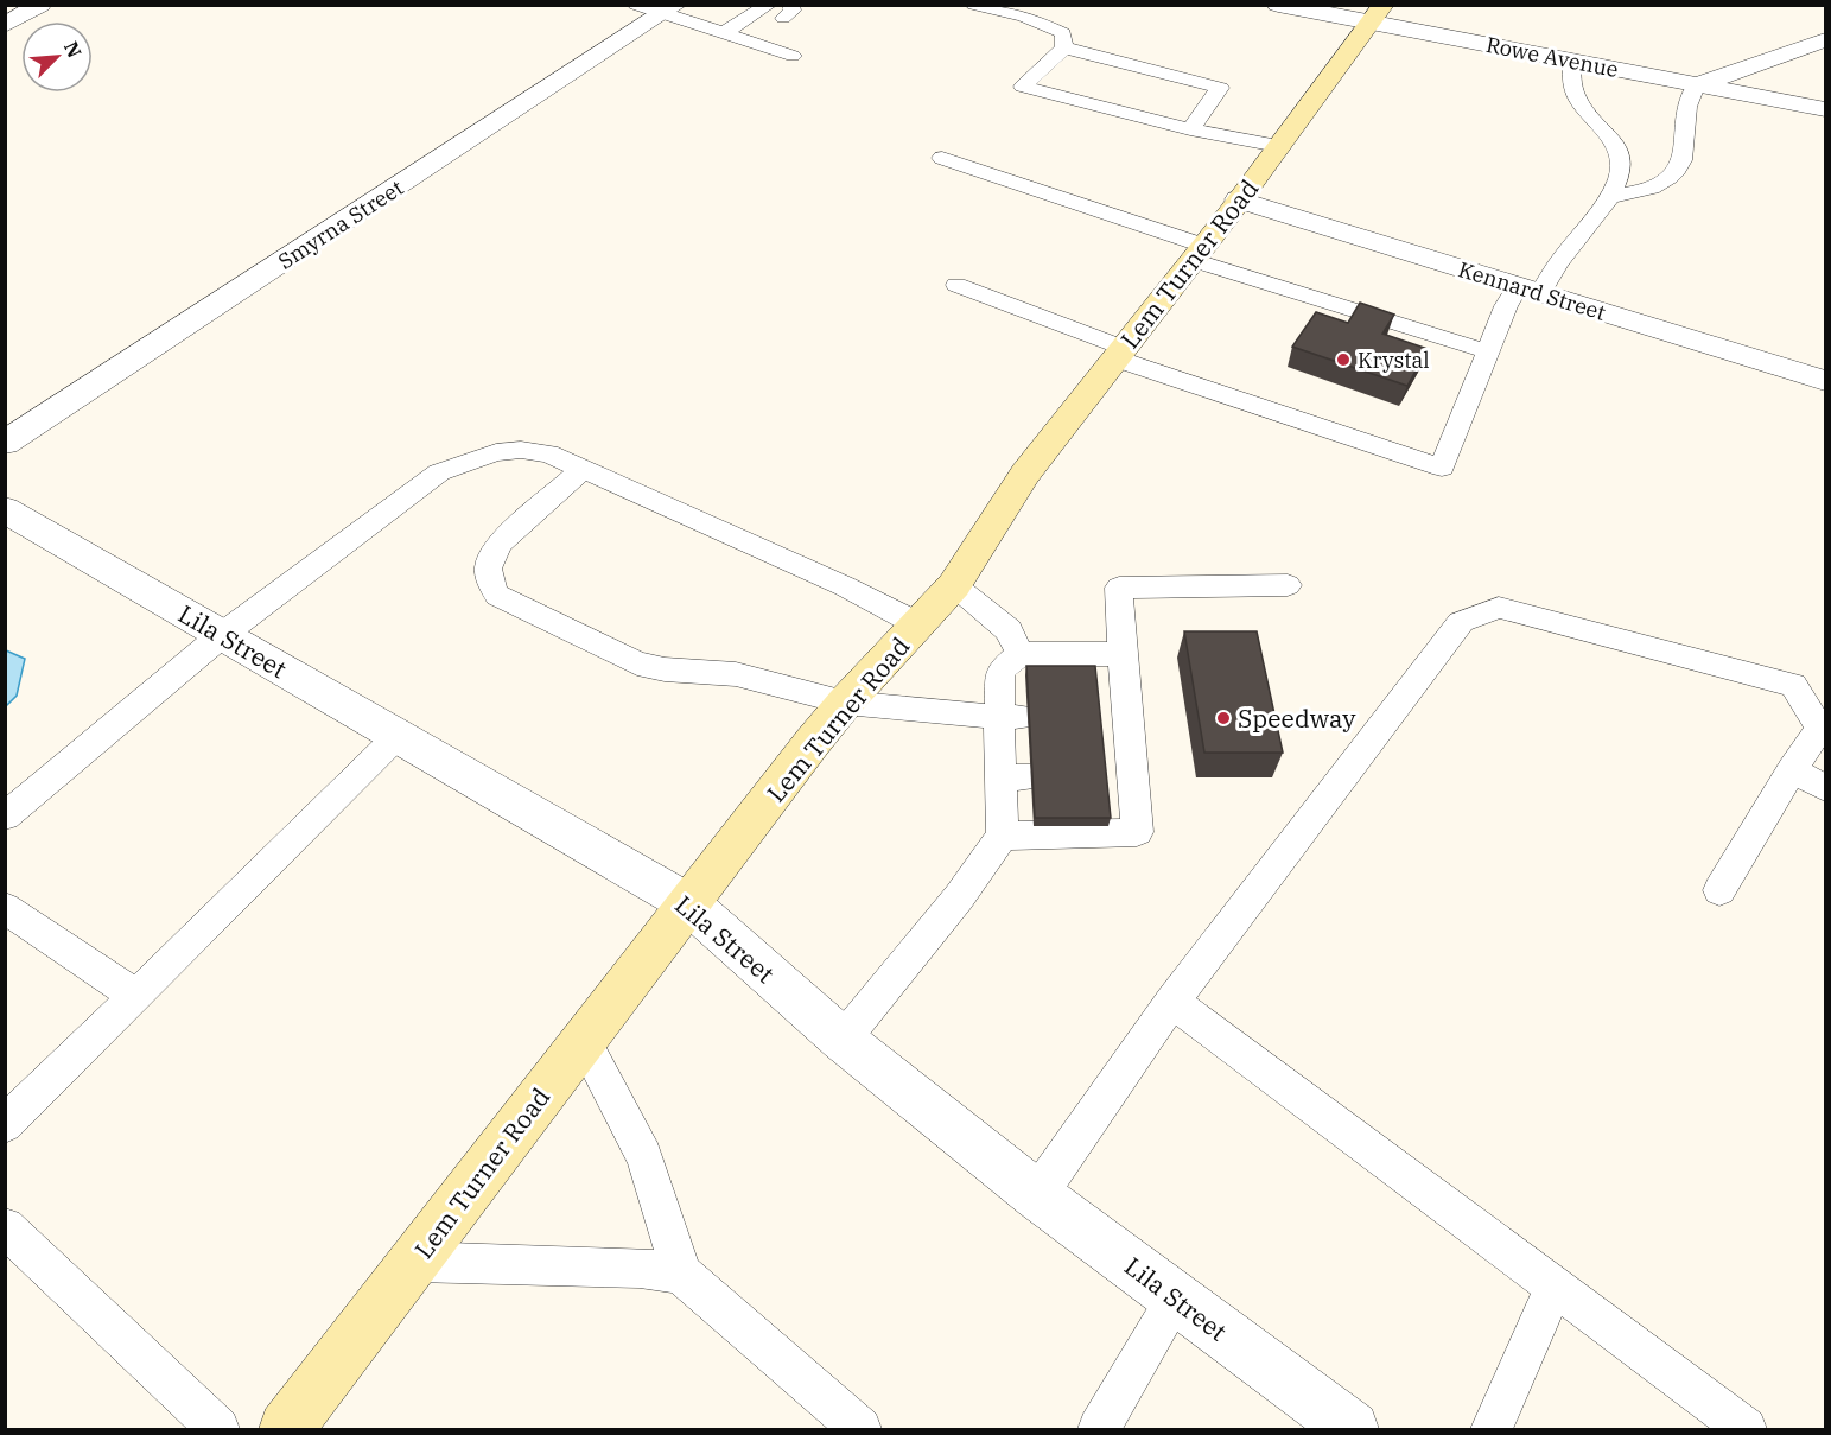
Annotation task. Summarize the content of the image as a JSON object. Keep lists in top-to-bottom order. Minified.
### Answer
{"streets":{"main road":["Lem Turner Road"],"street":["Rowe Avenue","Smyrna Street","Kennard Street","Lila Street"]},"crossings":[["Rowe Avenue","Lem Turner Road"],["Lem Turner Road","Kennard Street"],["Lem Turner Road","Lila Street"]],"places":["Krystal","Speedway"],"north":"top right"}
